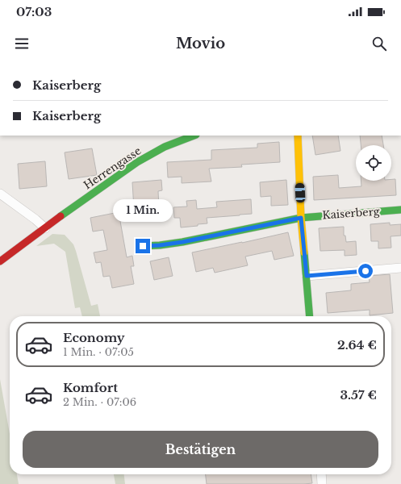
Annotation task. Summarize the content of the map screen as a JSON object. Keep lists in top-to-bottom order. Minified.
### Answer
{"streets":{"street":["Herrengasse","Kaiserberg"]},"page":{"status":"07:03","header":"Movio","banner":["Kaiserberg","Kaiserberg"],"bubble":"1 Min.","list":[{"name":"Economy","note":"1 Min. · 07:05","value":"2.64 €"},{"name":"Komfort","note":"2 Min. · 07:06","value":"3.57 €"}],"buttons":"Bestätigen"}}
